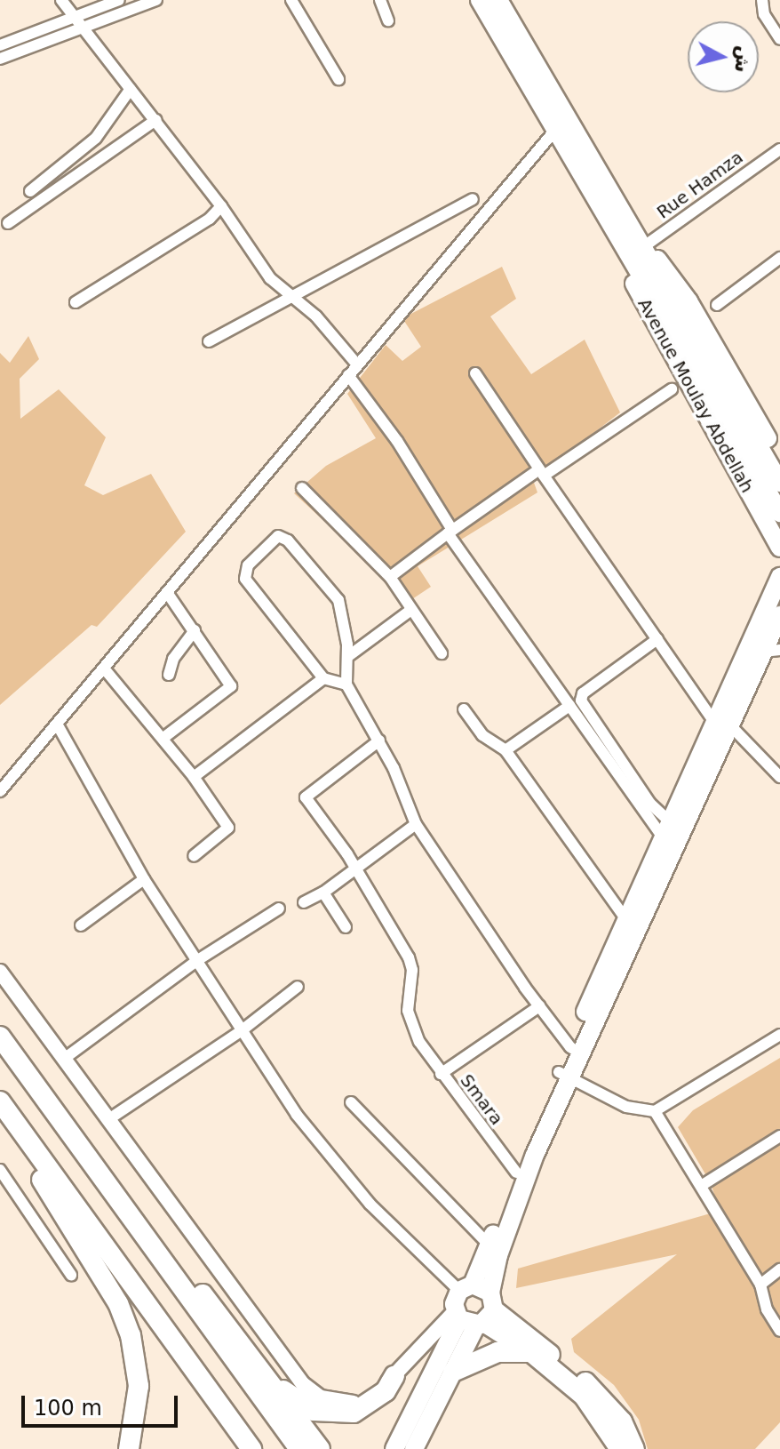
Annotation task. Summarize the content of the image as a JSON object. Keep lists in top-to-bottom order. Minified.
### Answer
{"streets":{"main road":["Avenue Moulay Abdellah"],"street":["Rue Hamza","Smara"]},"crossings":[["Rue Hamza","Avenue Moulay Abdellah"]],"scale_bar":"100 m","north":"right"}
